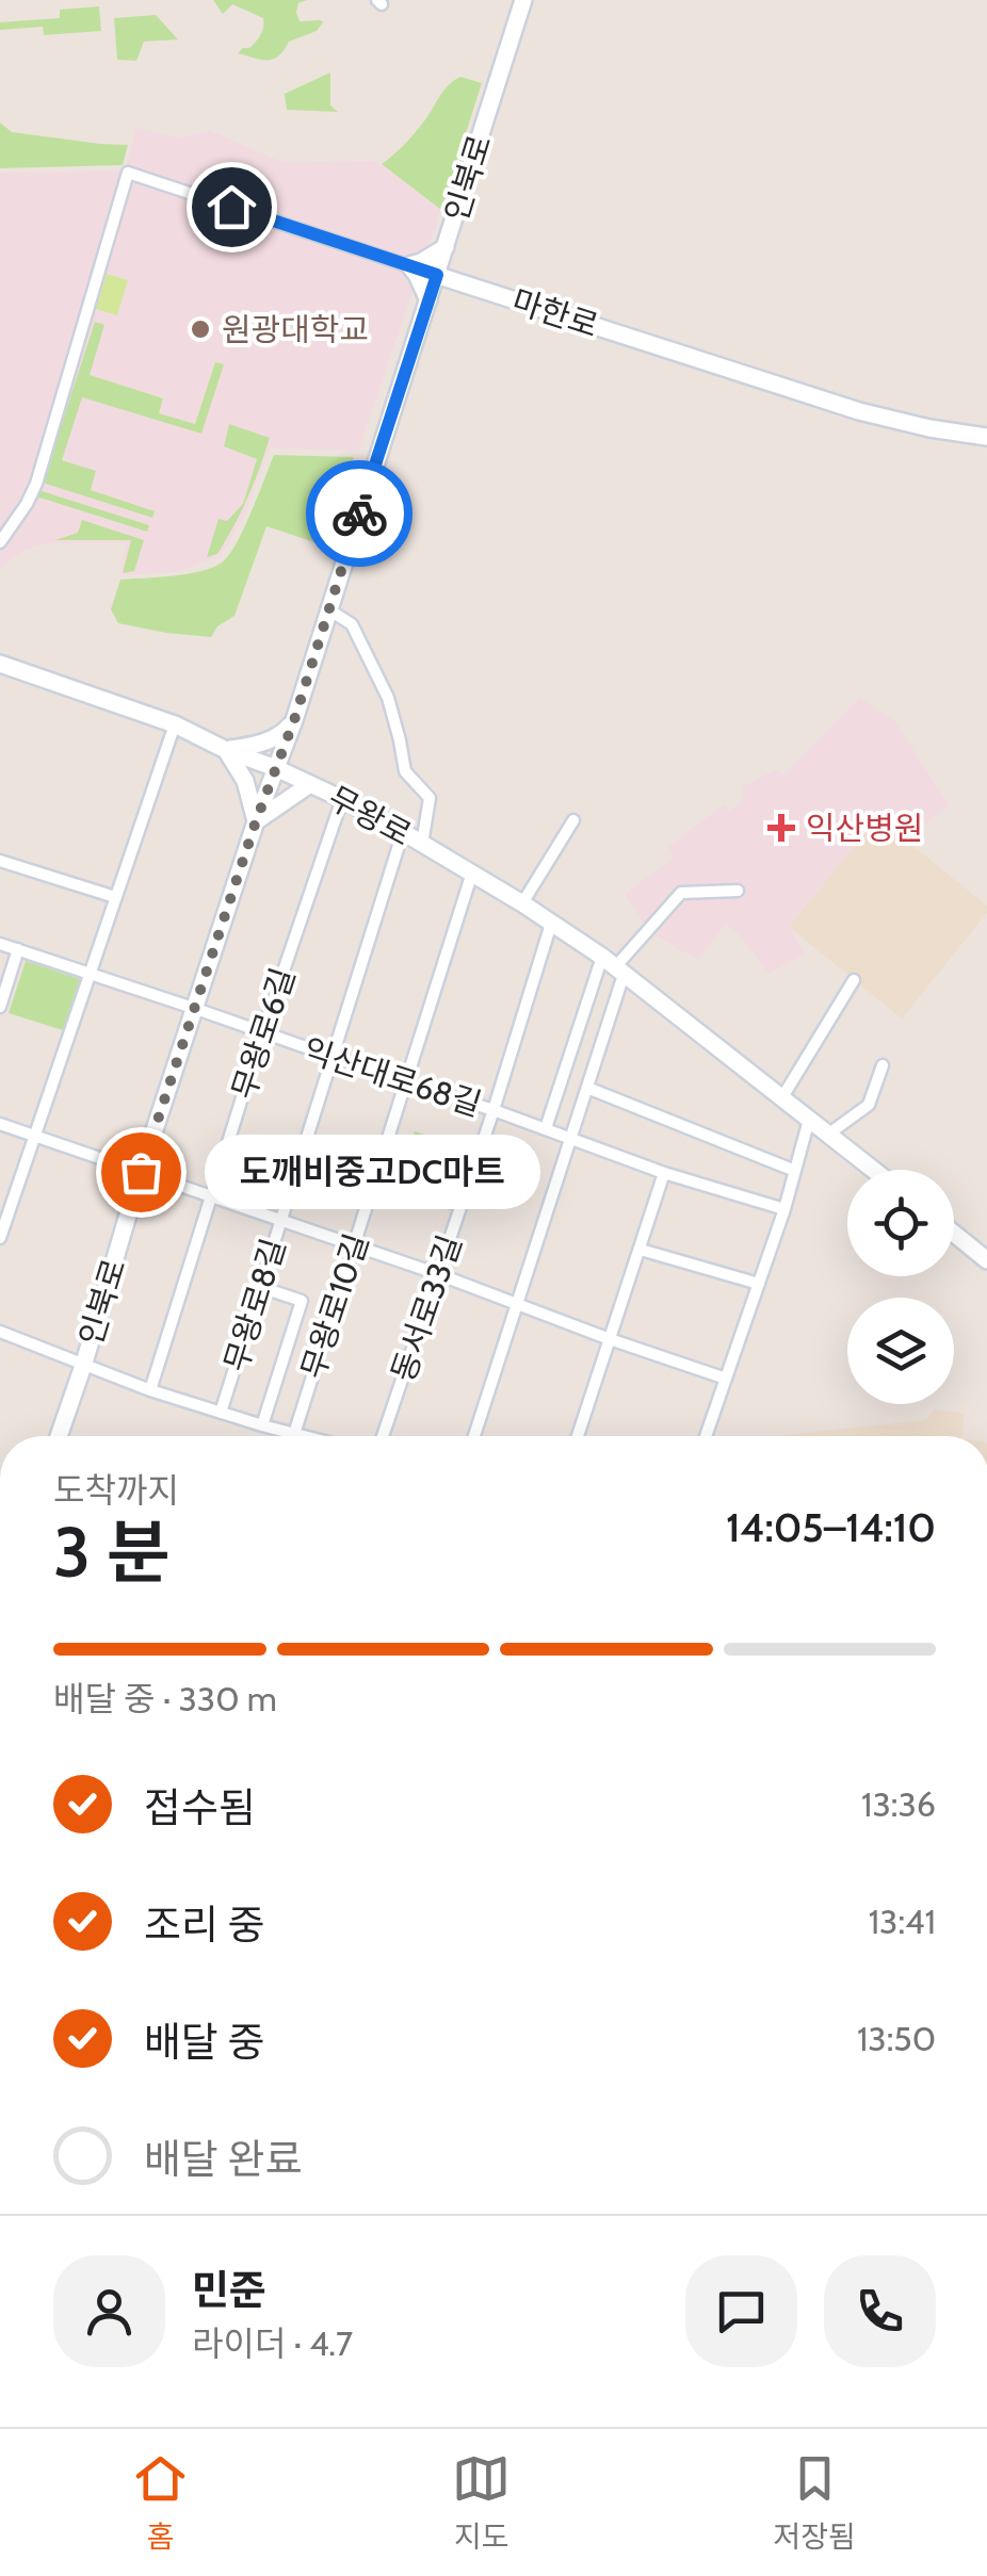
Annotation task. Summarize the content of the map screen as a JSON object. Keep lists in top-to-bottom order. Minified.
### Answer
{"streets":{"street":["인북로","마한로","무왕로","무왕로6길","익산대로68길","무왕로8길","무왕로10길","동서로33길"]},"crossings":[["인북로","마한로"],["인북로","무왕로"],["인북로","익산대로68길"],["무왕로","무왕로6길"],["무왕로","무왕로8길"],["무왕로","무왕로10길"],["무왕로","동서로33길"],["무왕로6길","익산대로68길"],["익산대로68길","무왕로8길"],["익산대로68길","무왕로10길"],["익산대로68길","동서로33길"]],"places":{"other":["원광대학교","도깨비중고DC마트"],"health":["익산병원"]},"page":{"bubble":"도깨비중고DC마트","heading":["3 분","도착까지","14:05–14:10"],"panel":["민준","라이더 · 4.7"],"bar":"배달 중 · 330 m","list":[["접수됨","13:36"],["조리 중","13:41"],["배달 중","13:50"],"배달 완료"],"tabs":["홈","지도","저장됨"]}}
